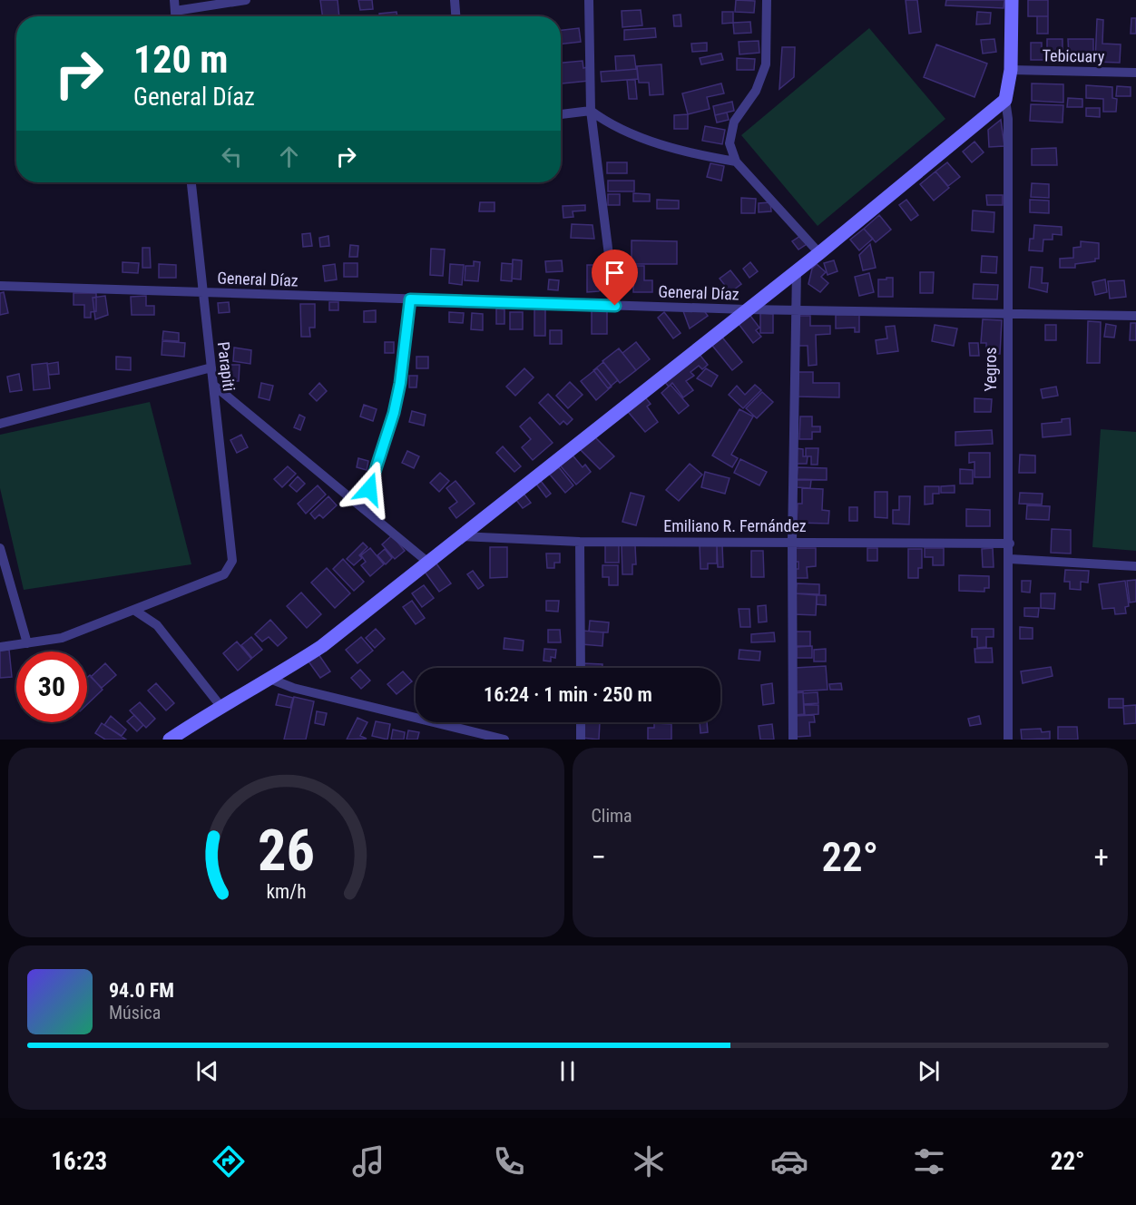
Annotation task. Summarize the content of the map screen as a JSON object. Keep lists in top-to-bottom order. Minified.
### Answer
{"streets":{"street":["Tebicuary","General Díaz","Parapiti","Yegros","Emiliano R. Fernández"]},"crossings":[["Tebicuary","Yegros"],["General Díaz","Parapiti"],["General Díaz","Yegros"],["Yegros","Emiliano R. Fernández"]],"page":{"turn":["120 m","General Díaz"],"limit":"30","trip":"16:24 · 1 min · 250 m","tile":"Clima","heat":["−","22°","+"],"song":["94.0 FM","Música"],"tabs":["16:23","22°"],"gauge":["26","km/h"]}}
